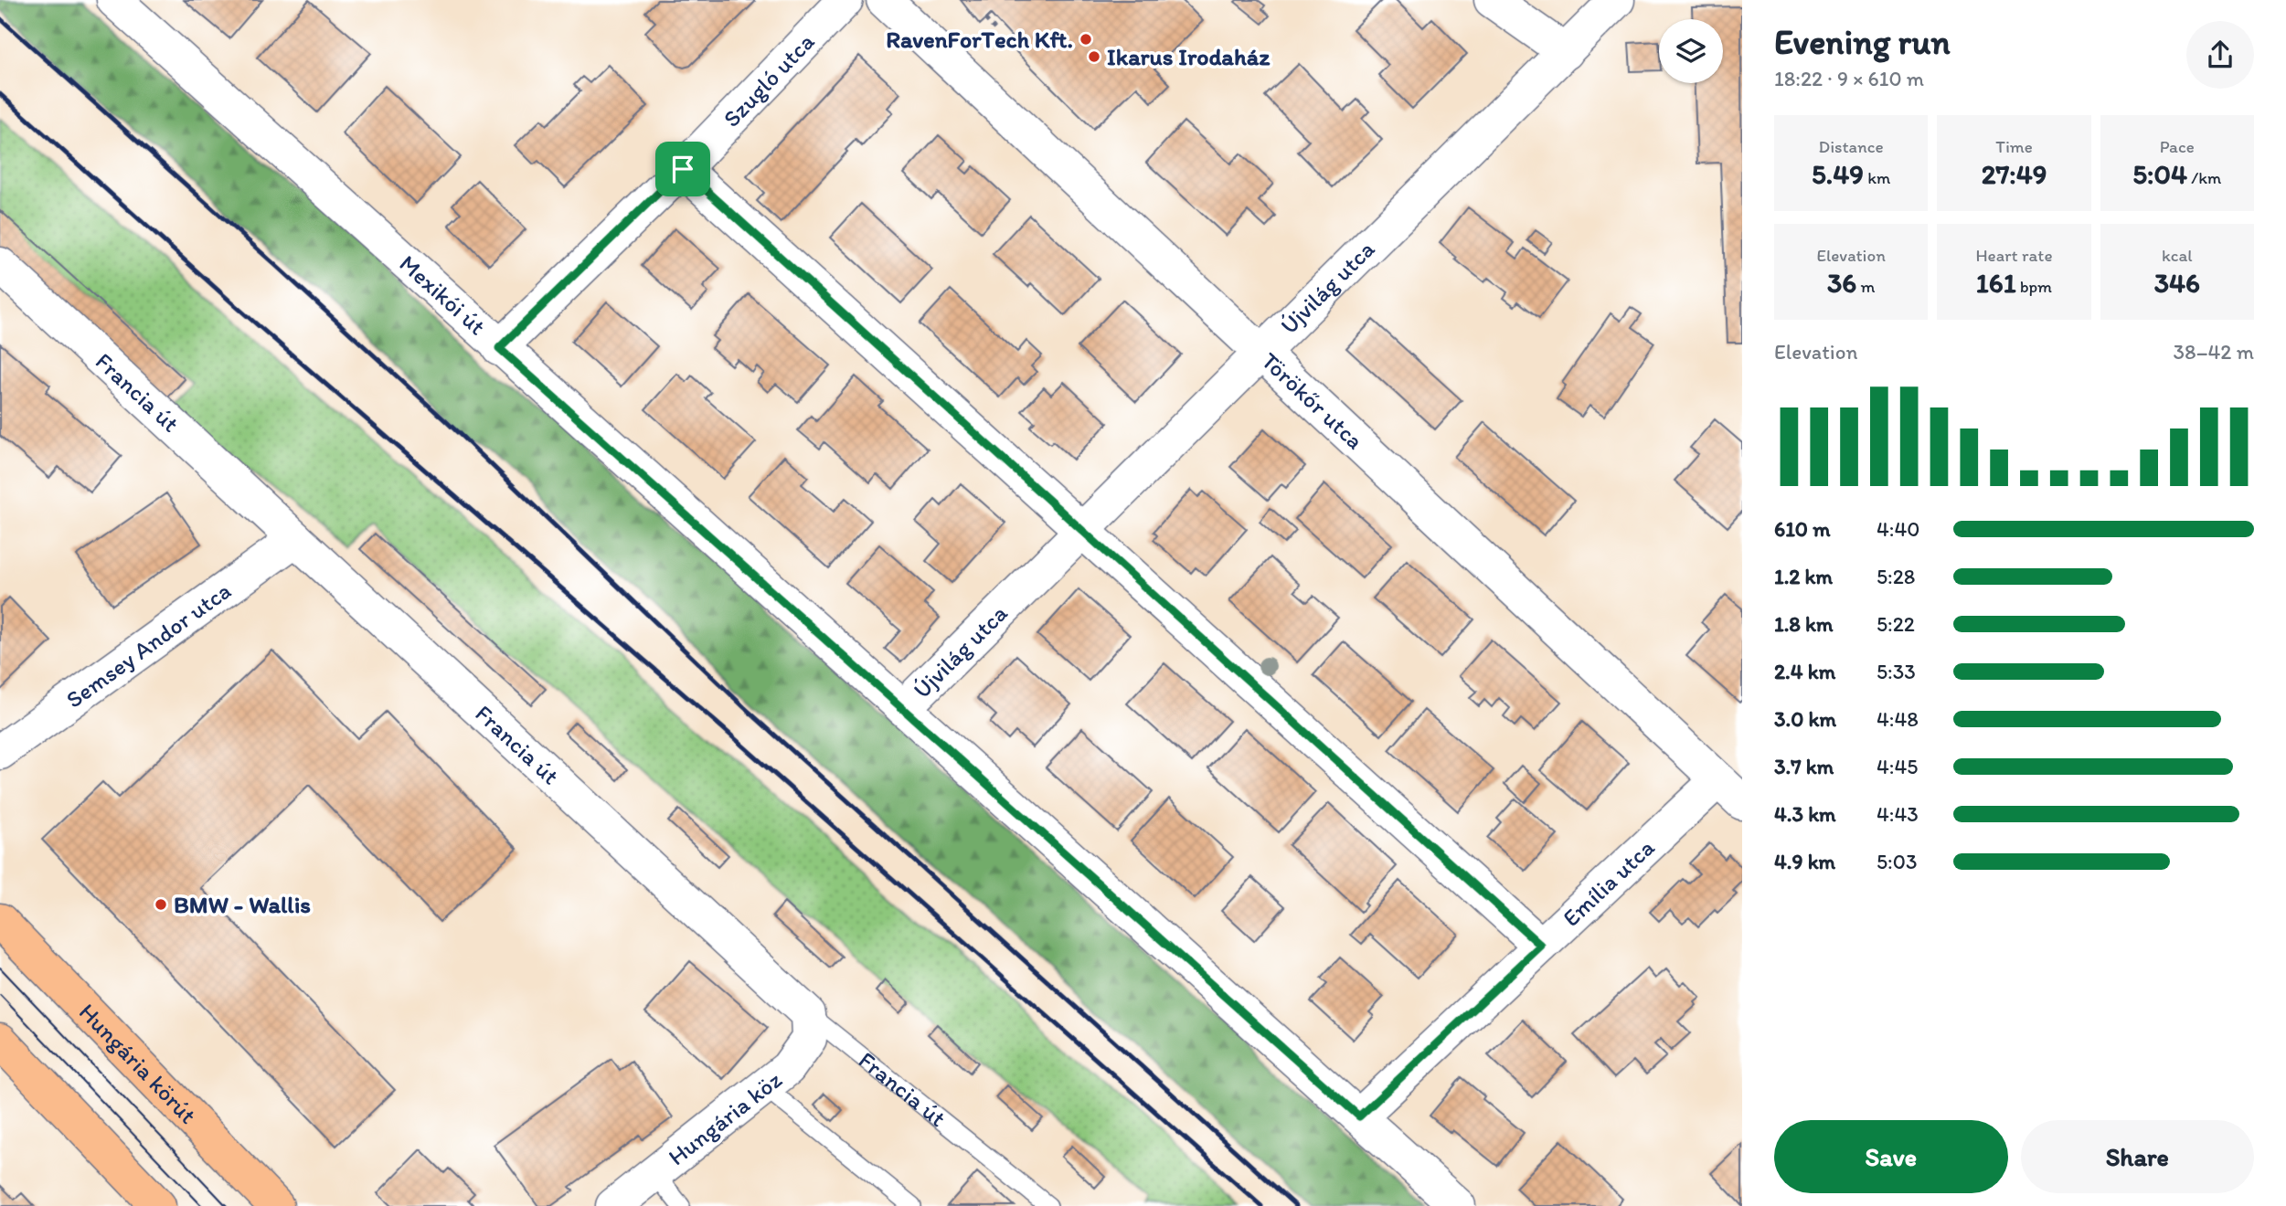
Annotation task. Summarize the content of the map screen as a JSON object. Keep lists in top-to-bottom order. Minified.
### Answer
{"streets":{"main road":["Hungária körút"],"street":["Szugló utca","Újvilág utca","Mexikói út","Francia út","Törökőr utca","Semsey Andor utca","Emília utca","Hungária köz"]},"crossings":[["Szugló utca","Mexikói út"],["Újvilág utca","Mexikói út"],["Újvilág utca","Törökőr utca"],["Mexikói út","Emília utca"],["Francia út","Semsey Andor utca"],["Francia út","Hungária köz"],["Törökőr utca","Emília utca"]],"places":["RavenForTech Kft.","Ikarus Irodaház","BMW - Wallis"],"page":{"heading":["Evening run","18:22 · 9 × 610 m"],"stats":[["Distance","5.49 km"],["Time","27:49"],["Pace","5:04 /km"],["Elevation","36 m"],["Heart rate","161 bpm"],["kcal","346"]],"chart":["Elevation","38–42 m"],"list":[{"name":"610 m","note":"4:40"},{"name":"1.2 km","note":"5:28"},{"name":"1.8 km","note":"5:22"},{"name":"2.4 km","note":"5:33"},{"name":"3.0 km","note":"4:48"},{"name":"3.7 km","note":"4:45"},{"name":"4.3 km","note":"4:43"},{"name":"4.9 km","note":"5:03"}],"buttons":["Save","Share"]}}
